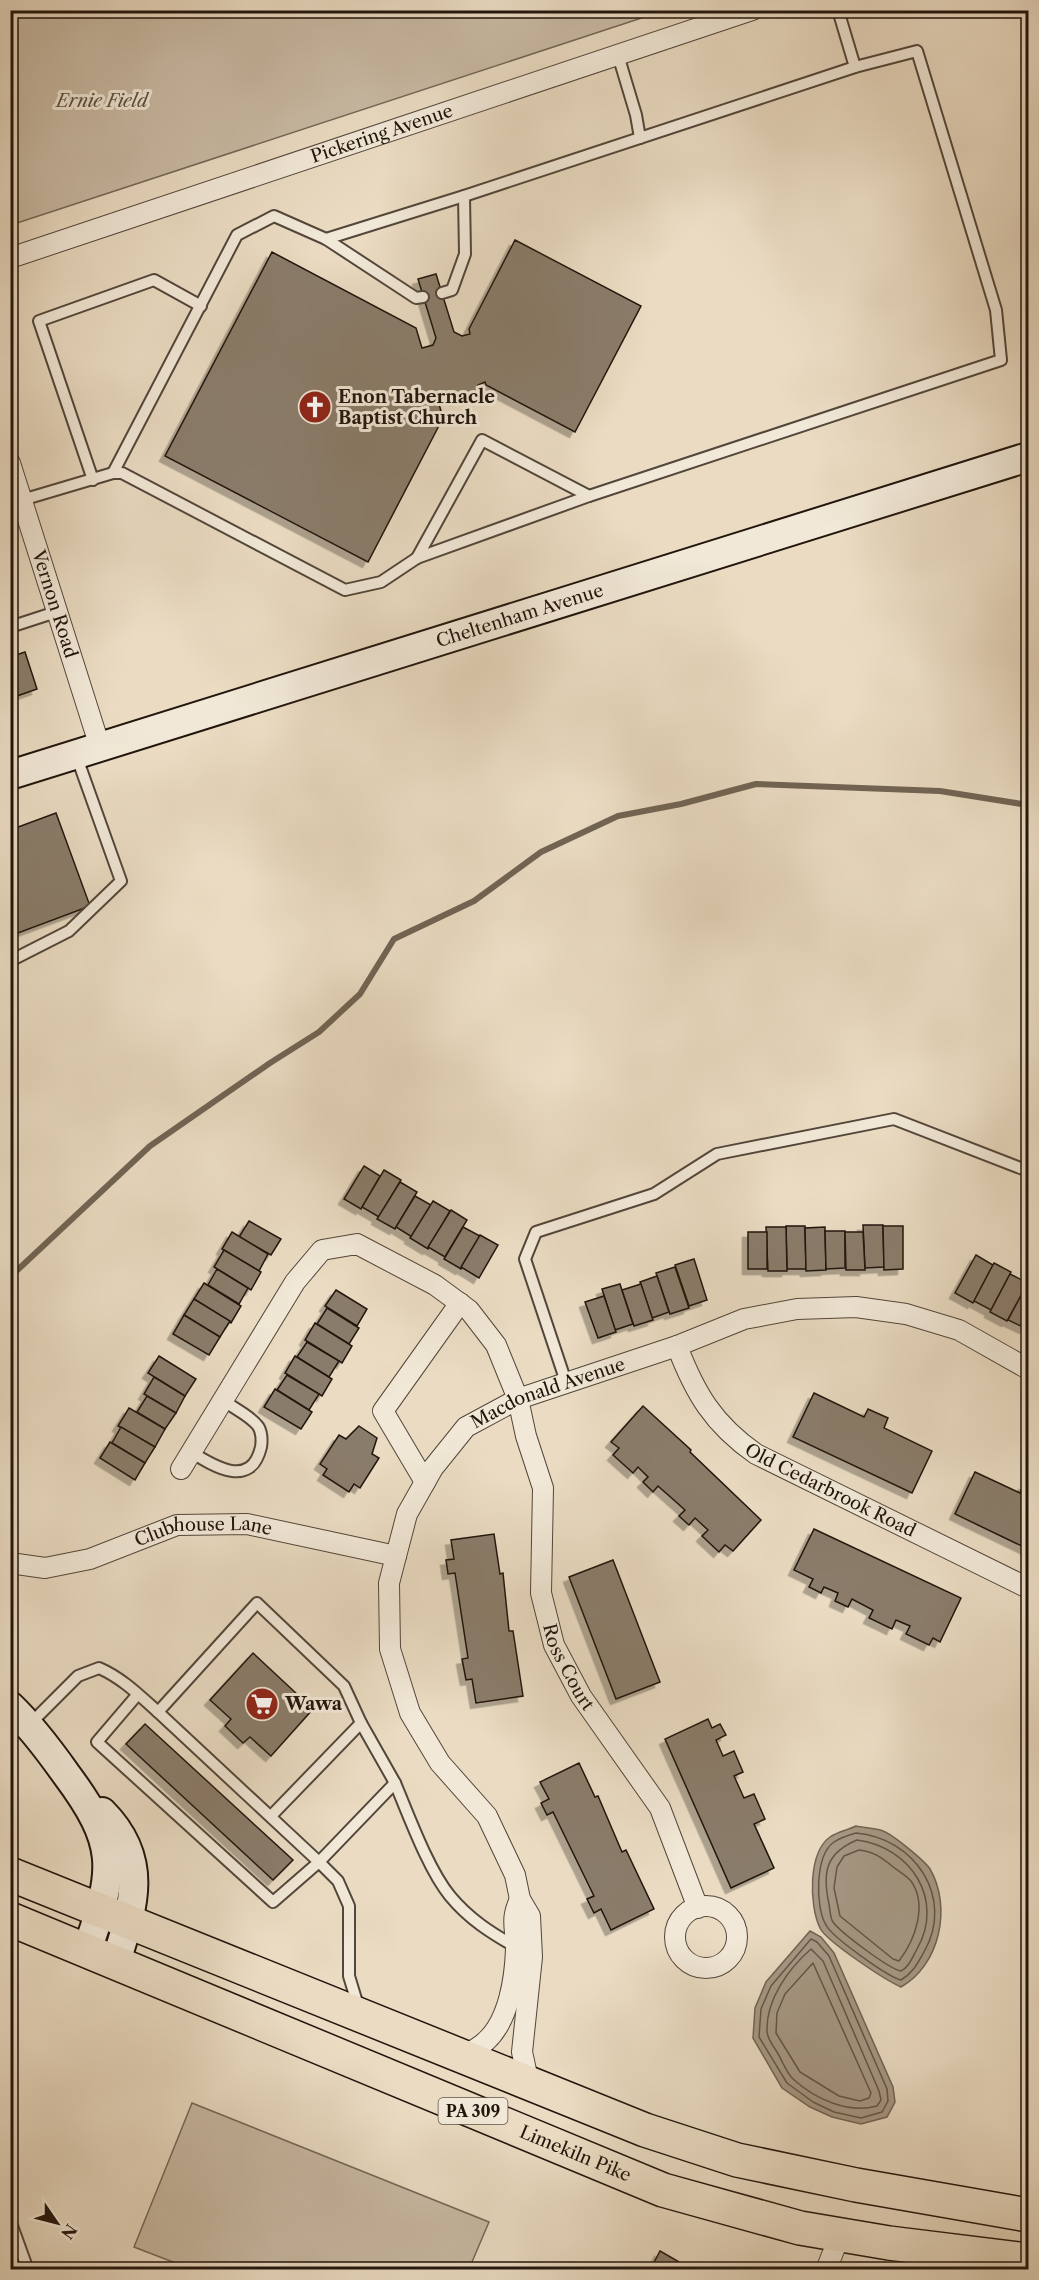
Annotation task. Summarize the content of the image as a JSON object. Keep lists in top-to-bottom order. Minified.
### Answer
{"streets":{"highway":["PA 309","Limekiln Pike"],"main road":["Cheltenham Avenue"],"street":["Pickering Avenue","Vernon Road","Macdonald Avenue","Old Cedarbrook Road","Clubhouse Lane","Ross Court"]},"crossings":[["Vernon Road","Cheltenham Avenue"],["Macdonald Avenue","Old Cedarbrook Road"],["Macdonald Avenue","Clubhouse Lane"],["Macdonald Avenue","Ross Court"],["Macdonald Avenue","PA 309"],["PA 309","Limekiln Pike"]],"parks":["Ernie Field"],"places":{"church":["Enon Tabernacle Baptist Church"],"supermarket":["Wawa"]},"north":"bottom right"}
